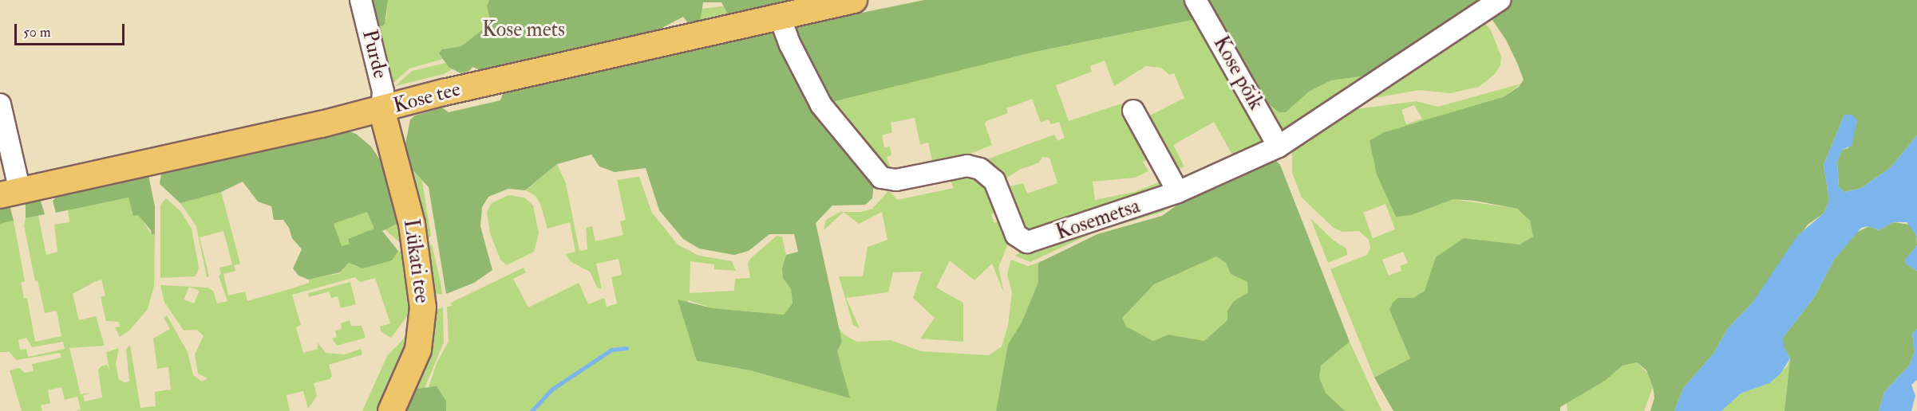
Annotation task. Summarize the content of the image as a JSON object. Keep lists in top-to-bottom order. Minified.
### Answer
{"streets":{"main road":["Kose tee","Lükati tee"],"street":["Purde","Kose põik","Kosemetsa"]},"crossings":[["Purde","Kose tee"],["Purde","Lükati tee"],["Kose põik","Kosemetsa"],["Kose tee","Kosemetsa"],["Kose tee","Lükati tee"]],"parks":["Kose mets"],"scale_bar":"50 m"}
